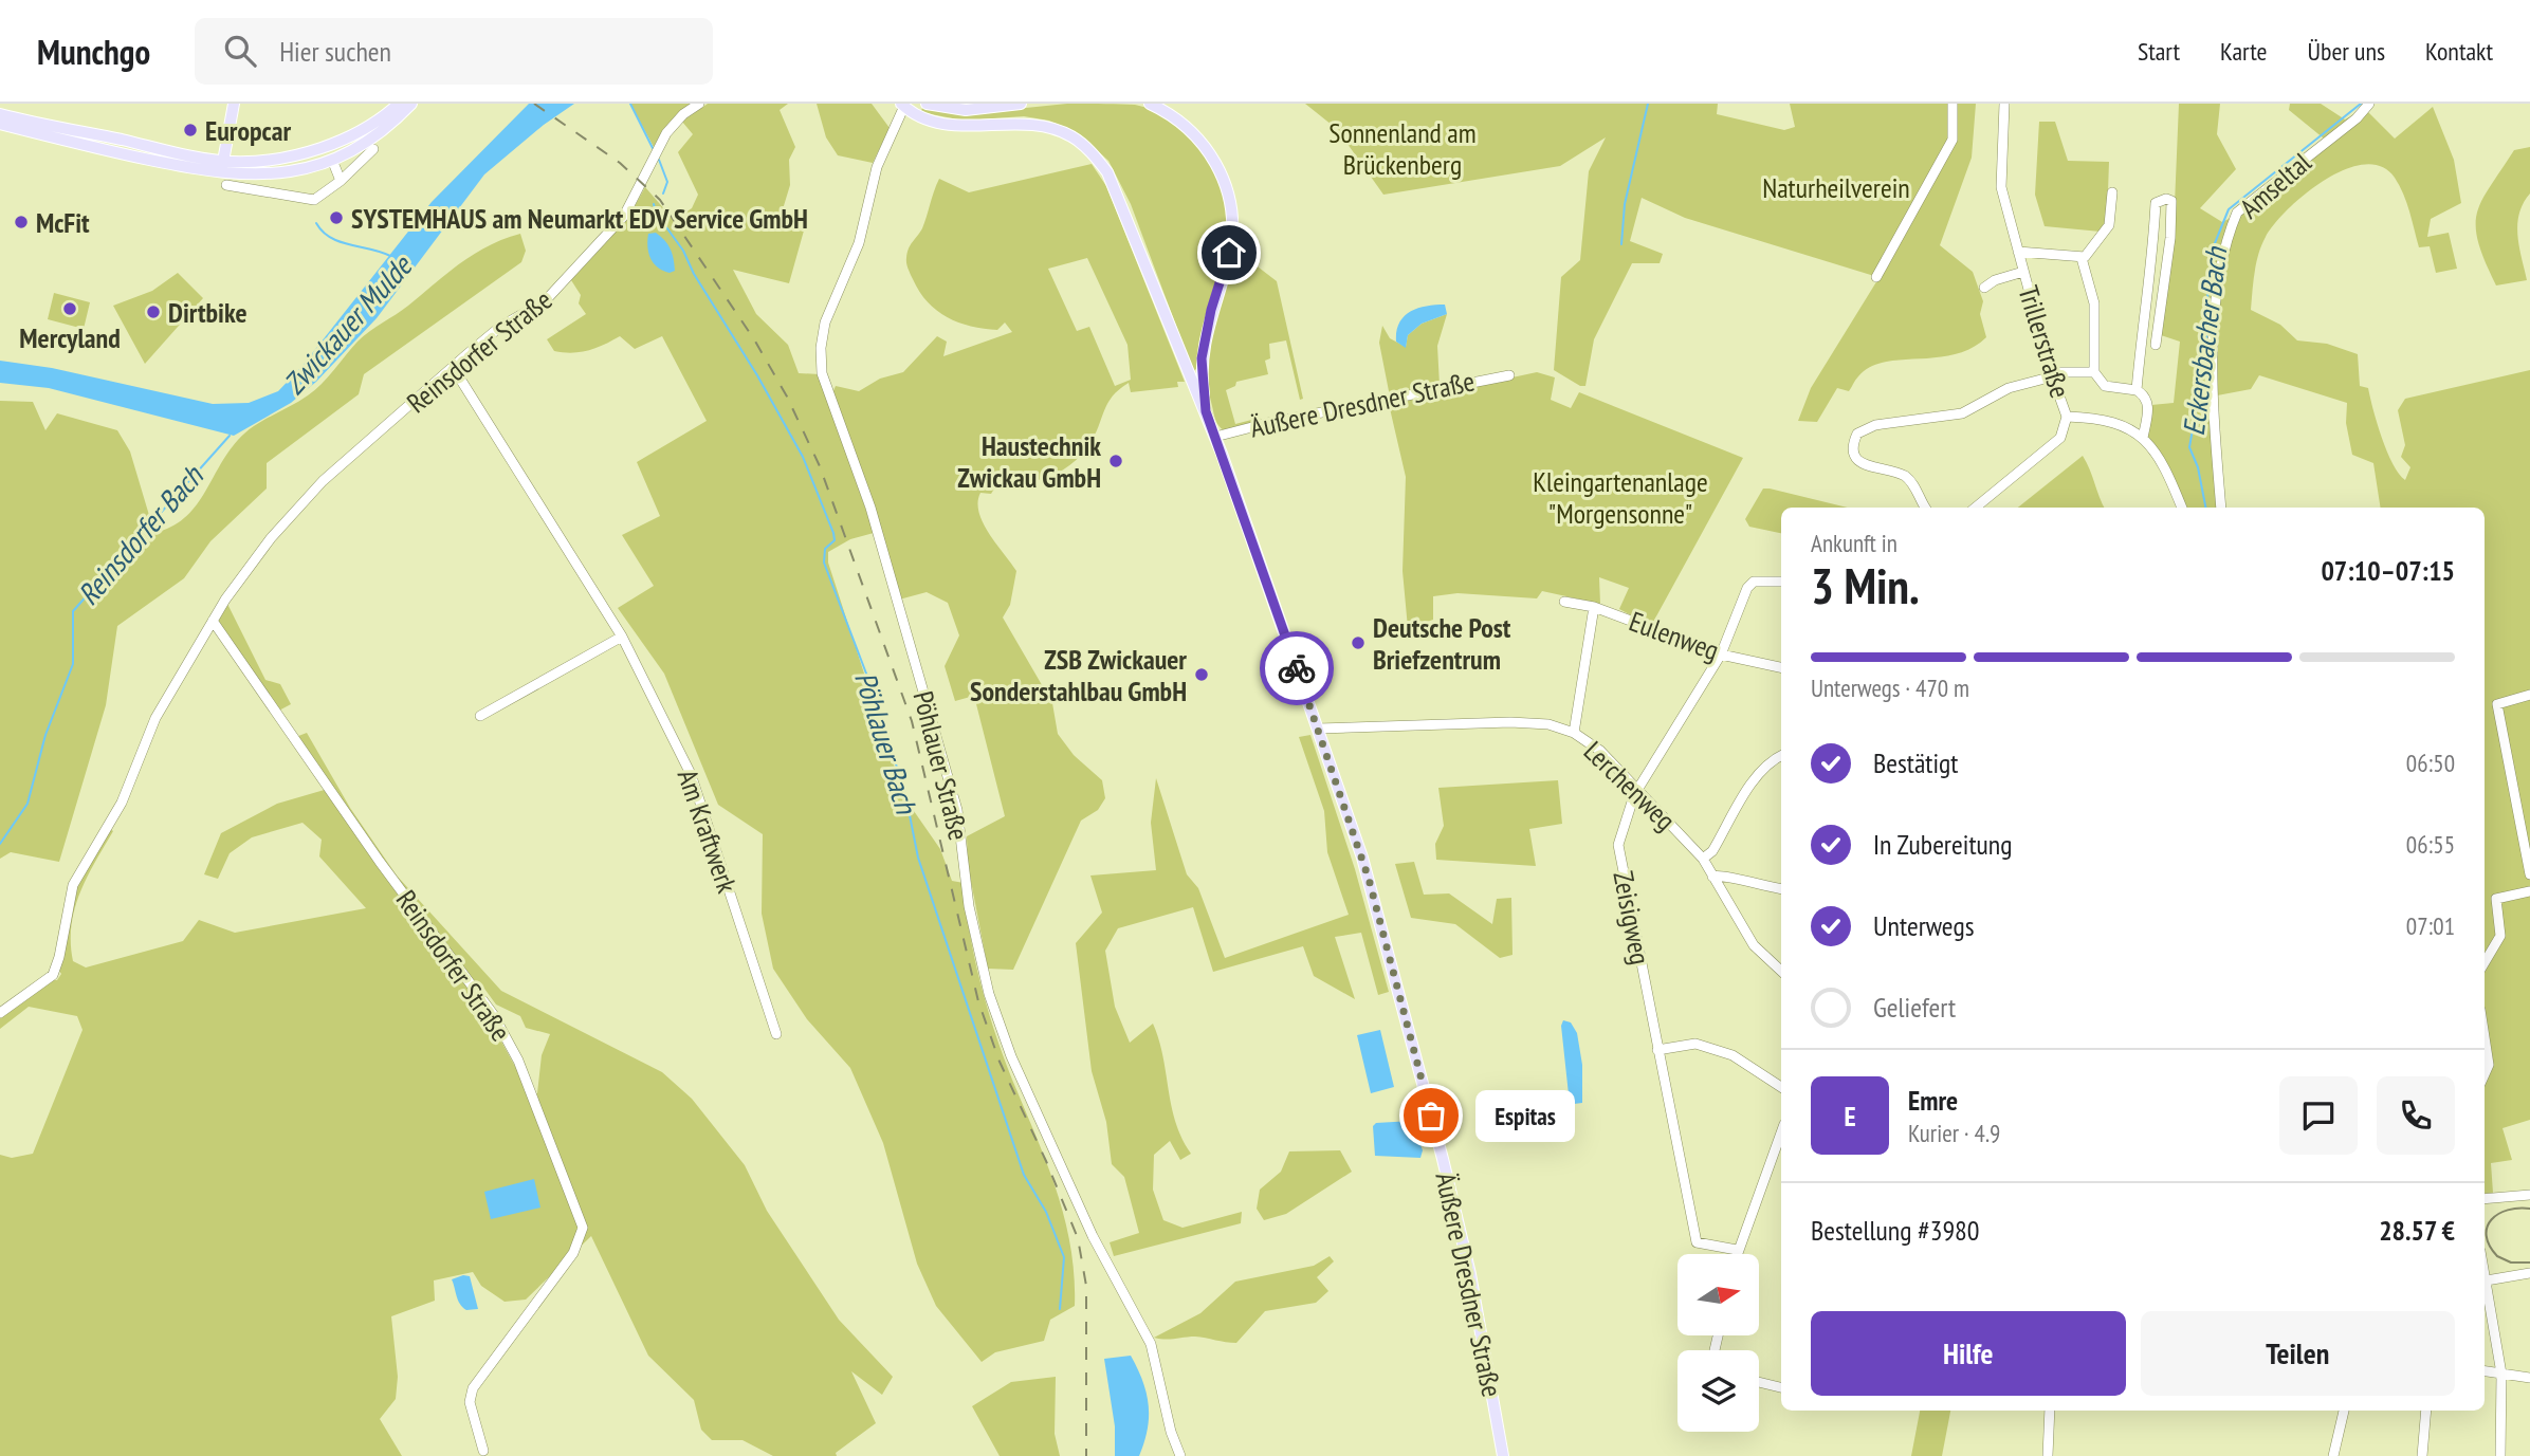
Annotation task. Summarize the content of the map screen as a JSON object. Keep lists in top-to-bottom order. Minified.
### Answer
{"streets":{"main road":["Äußere Dresdner Straße"],"street":["Amseltal","Trillerstraße","Reinsdorfer Straße","Eulenweg","Pöhlauer Straße","Lerchenweg","Am Kraftwerk","Zeisigweg"]},"crossings":[["Reinsdorfer Straße","Am Kraftwerk"],["Äußere Dresdner Straße","Pöhlauer Straße"],["Äußere Dresdner Straße","Lerchenweg"],["Eulenweg","Zeisigweg"],["Lerchenweg","Zeisigweg"]],"water":["Zwickauer Mulde","Eckersbacher Bach","Reinsdorfer Bach","Pöhlauer Bach"],"parks":["Sonnenland am Brückenberg","Naturheilverein","Kleingartenanlage \"Morgensonne\""],"places":["Europcar","SYSTEMHAUS am Neumarkt EDV Service GmbH","McFit","Mercyland","Dirtbike","Haustechnik Zwickau GmbH","Deutsche Post Briefzentrum","ZSB Zwickauer Sonderstahlbau GmbH","Espitas"],"north":"right","page":{"header":"Munchgo","search":"Hier suchen","nav":["Start","Karte","Über uns","Kontakt"],"heading":["3 Min.","Ankunft in","07:10–07:15"],"panel":["Emre","Kurier · 4.9","Bestellung #3980","28.57 €"],"bar":"Unterwegs · 470 m","list":[["Bestätigt","06:50"],["In Zubereitung","06:55"],["Unterwegs","07:01"],"Geliefert"],"round":"E","bubble":"Espitas","buttons":["Hilfe","Teilen"]}}
